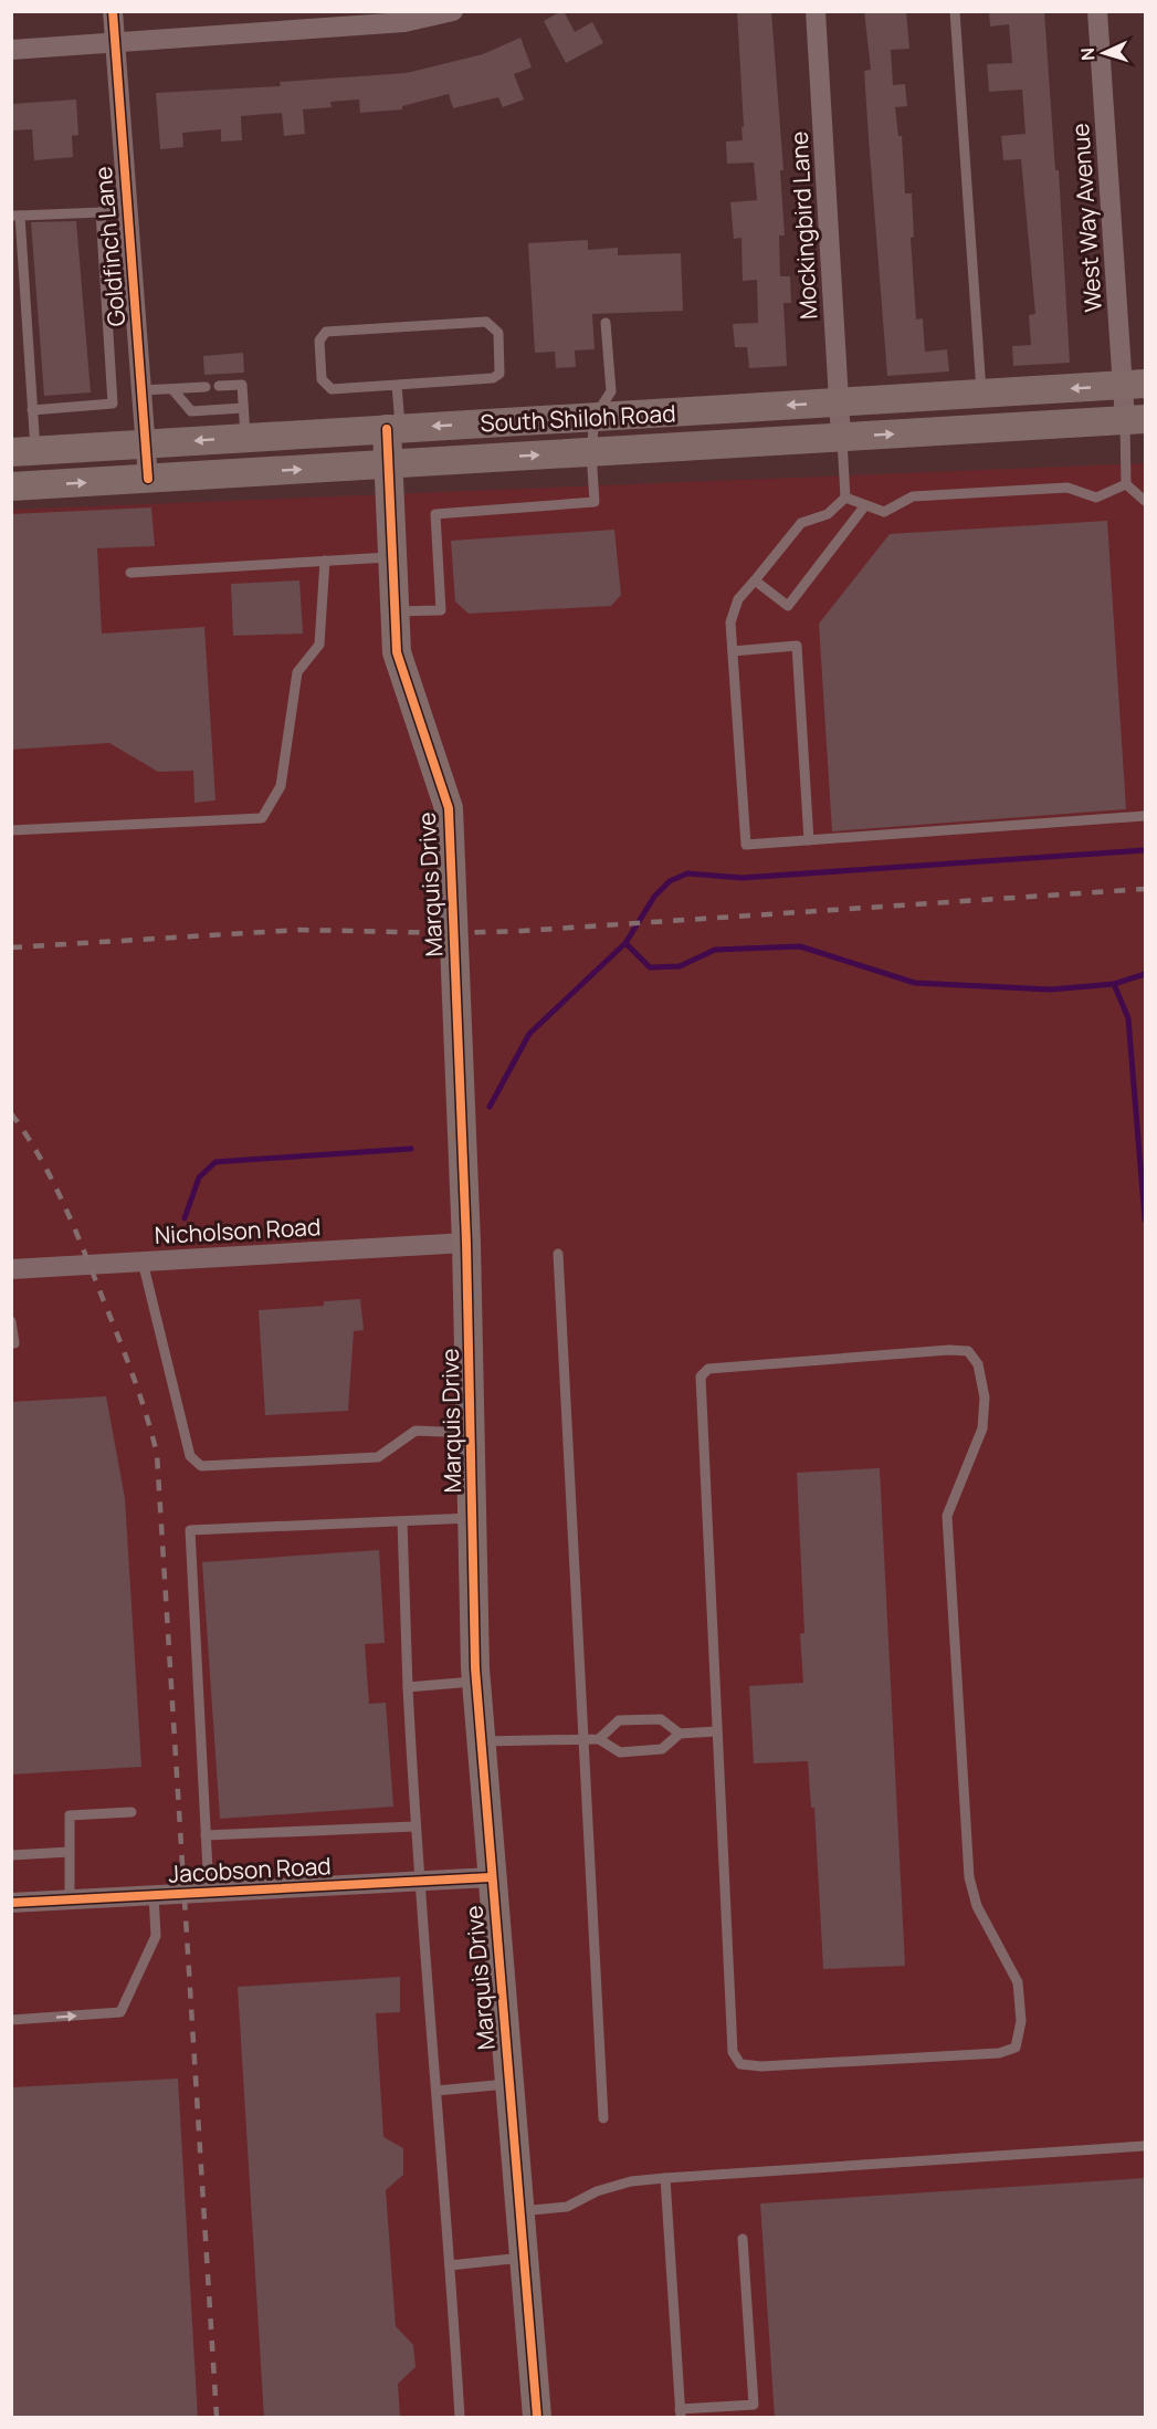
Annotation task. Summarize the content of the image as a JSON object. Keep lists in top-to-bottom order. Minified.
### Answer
{"streets":{"main road":["South Shiloh Road","Marquis Drive"],"street":["West Way Avenue","Mockingbird Lane","Goldfinch Lane","Nicholson Road","Jacobson Road"]},"crossings":[["West Way Avenue","South Shiloh Road"],["Mockingbird Lane","South Shiloh Road"],["Goldfinch Lane","South Shiloh Road"],["South Shiloh Road","Marquis Drive"],["Marquis Drive","Nicholson Road"],["Marquis Drive","Jacobson Road"]],"north":"left"}
